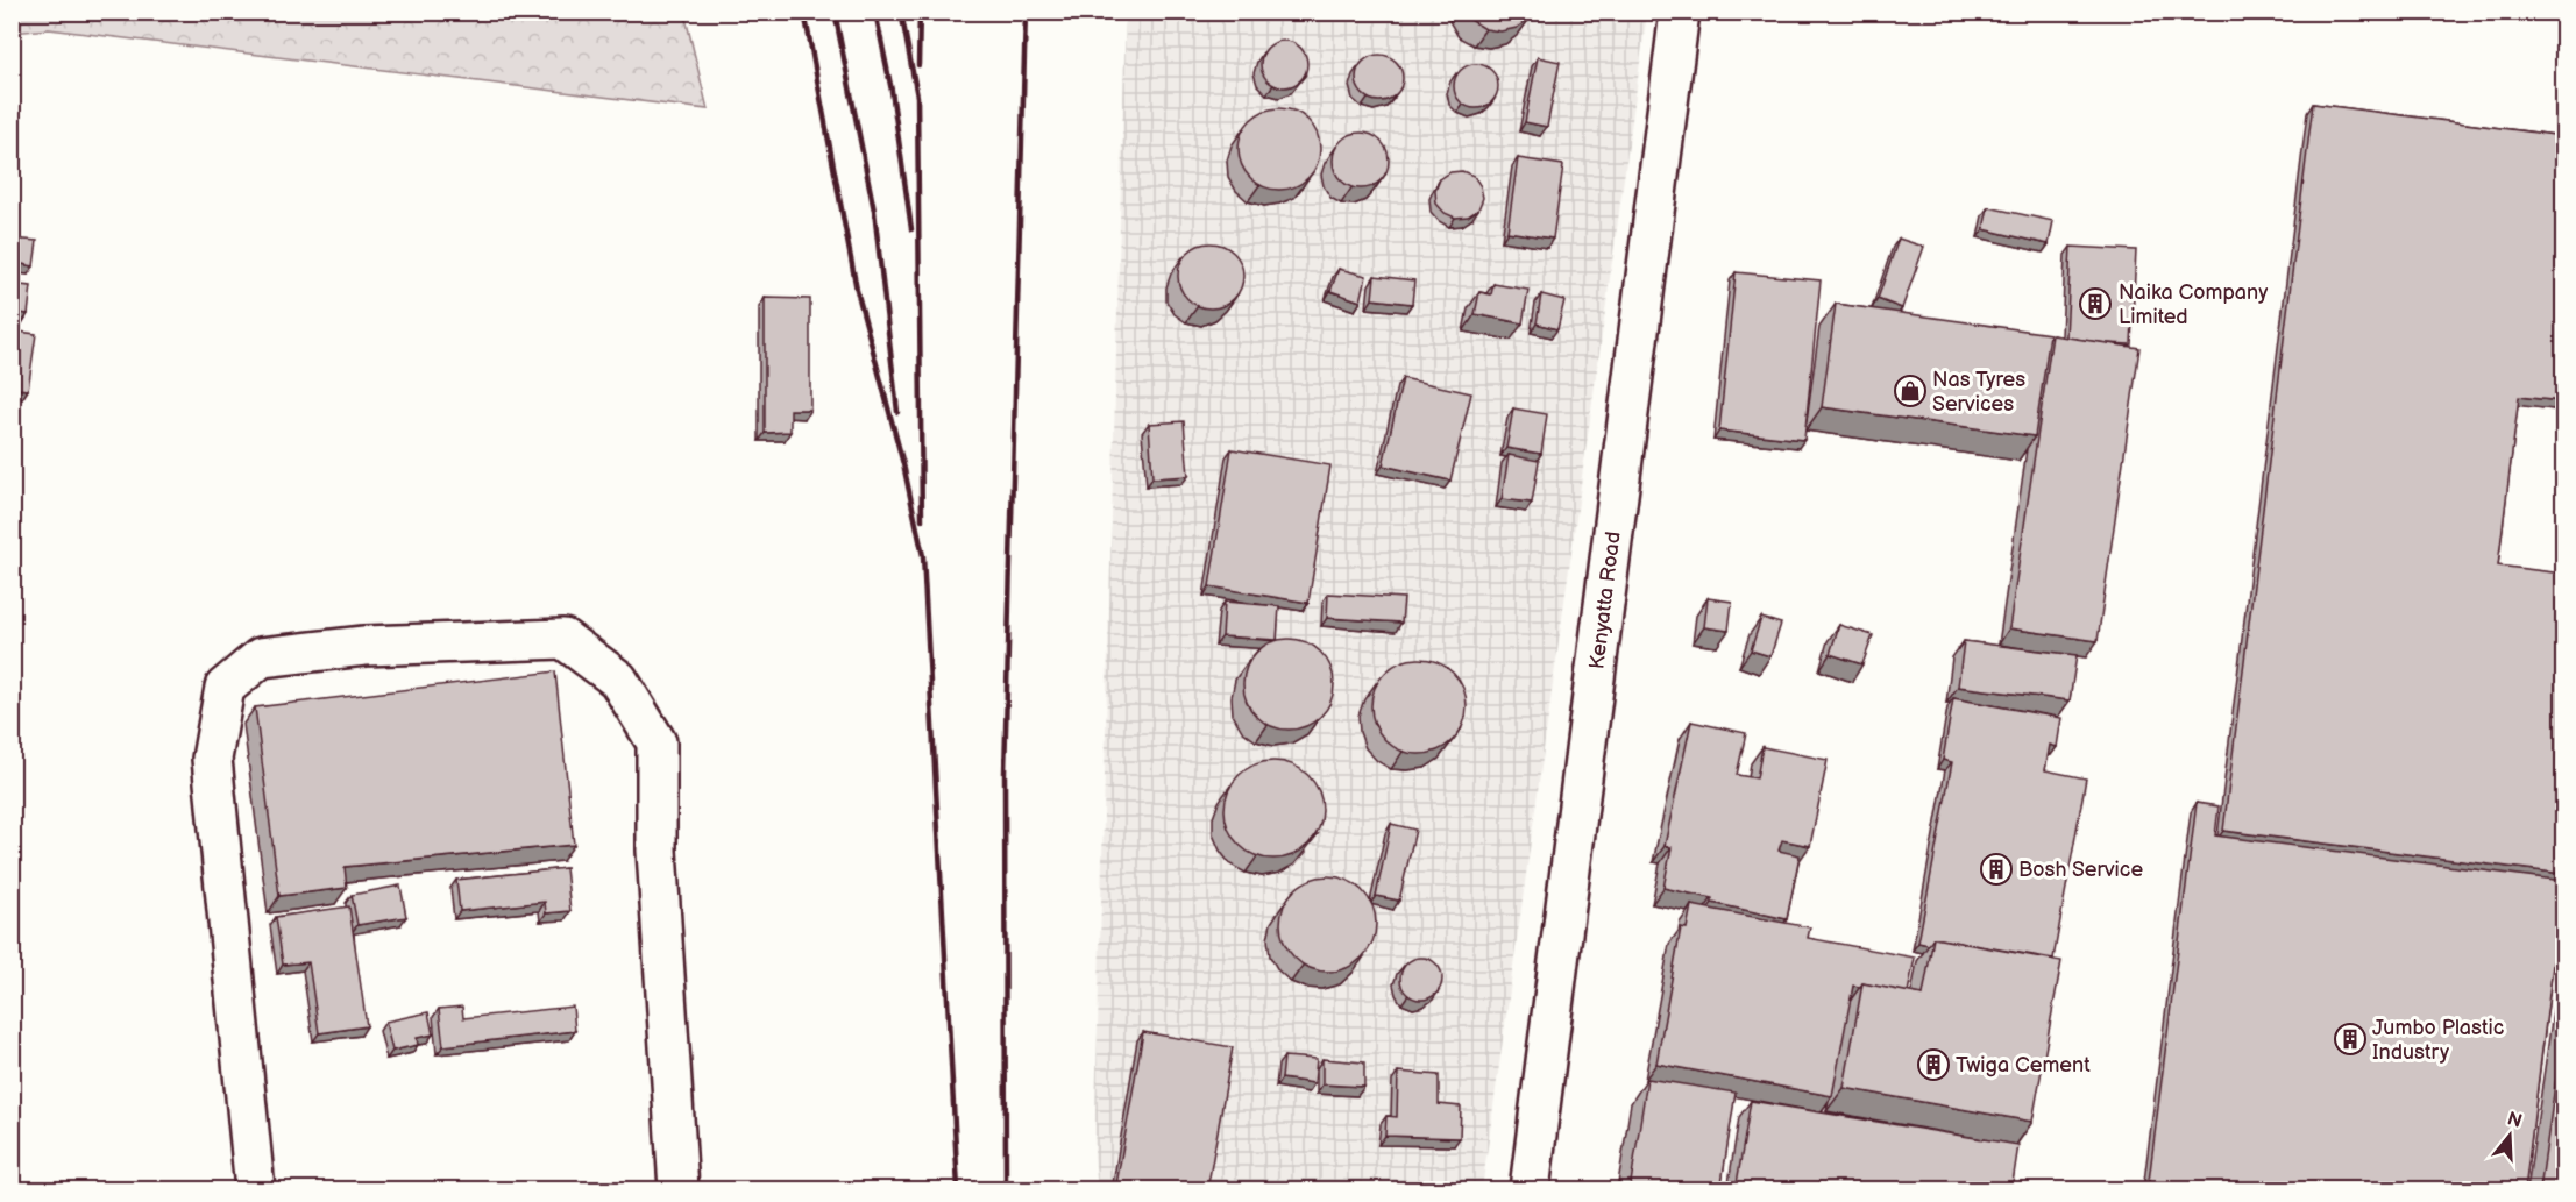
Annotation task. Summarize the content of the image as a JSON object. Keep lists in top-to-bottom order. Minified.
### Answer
{"streets":{"main road":["Kenyatta Road"]},"places":{"building":["Naika Company Limited","Bosh Service","Jumbo Plastic Industry","Twiga Cement"],"shop":["Nas Tyres Services"]},"north":"top"}
